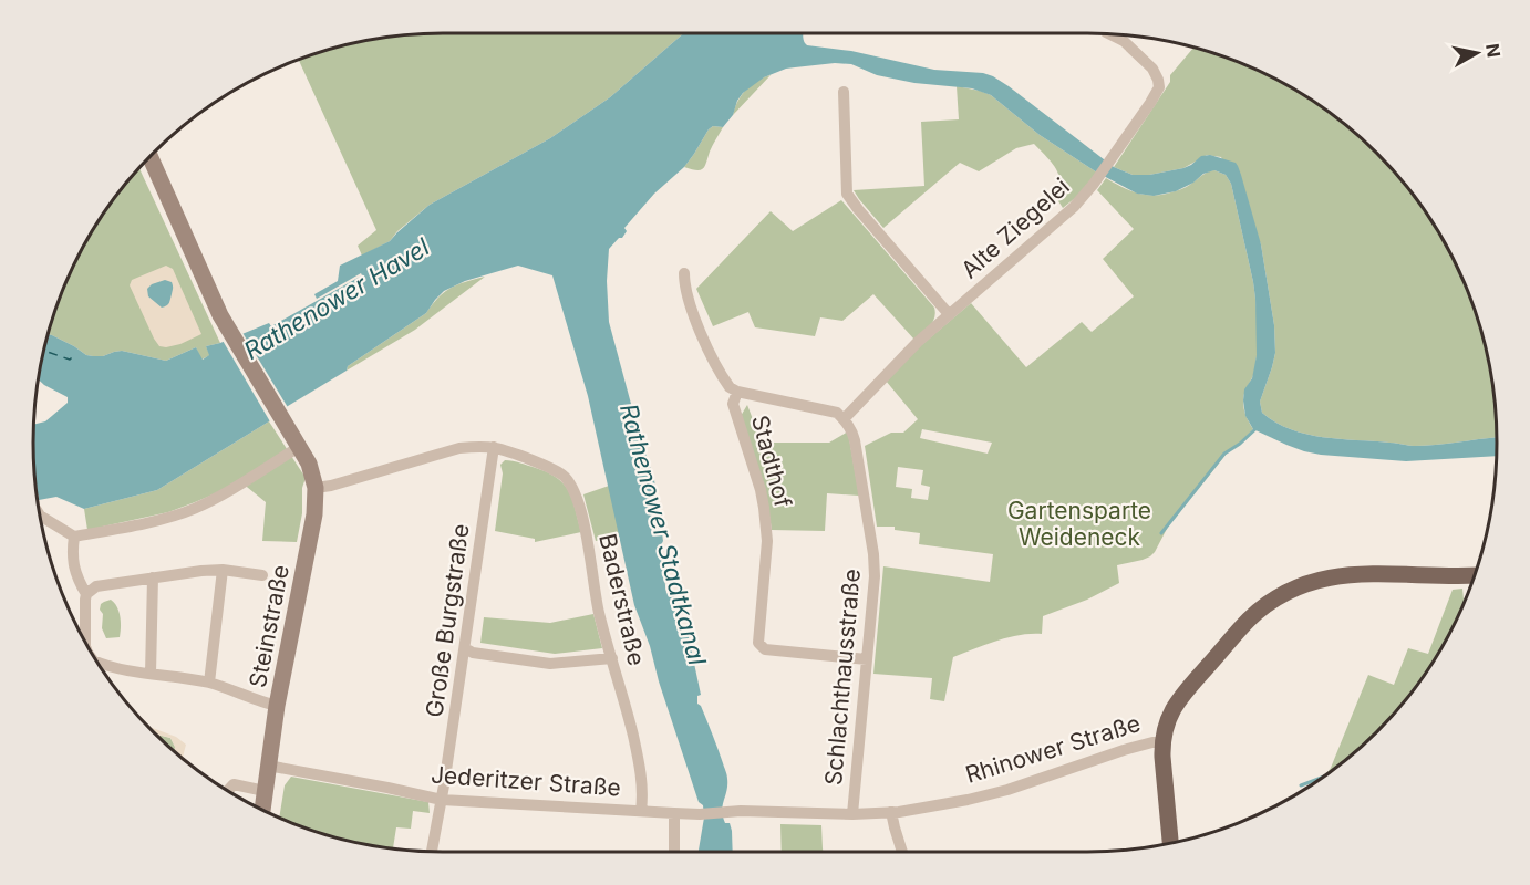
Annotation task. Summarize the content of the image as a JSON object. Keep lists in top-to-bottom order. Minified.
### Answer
{"streets":{"main road":["Steinstraße","Rhinower Straße"],"street":["Alte Ziegelei","Stadthof","Baderstraße","Große Burgstraße","Schlachthausstraße","Jederitzer Straße"]},"crossings":[["Alte Ziegelei","Schlachthausstraße"],["Stadthof","Schlachthausstraße"],["Baderstraße","Große Burgstraße"],["Baderstraße","Jederitzer Straße"],["Große Burgstraße","Jederitzer Straße"],["Steinstraße","Jederitzer Straße"],["Schlachthausstraße","Rhinower Straße"],["Rhinower Straße","Jederitzer Straße"]],"water":["Rathenower Havel","Rathenower Stadtkanal"],"parks":["Gartensparte Weideneck"],"north":"right"}
